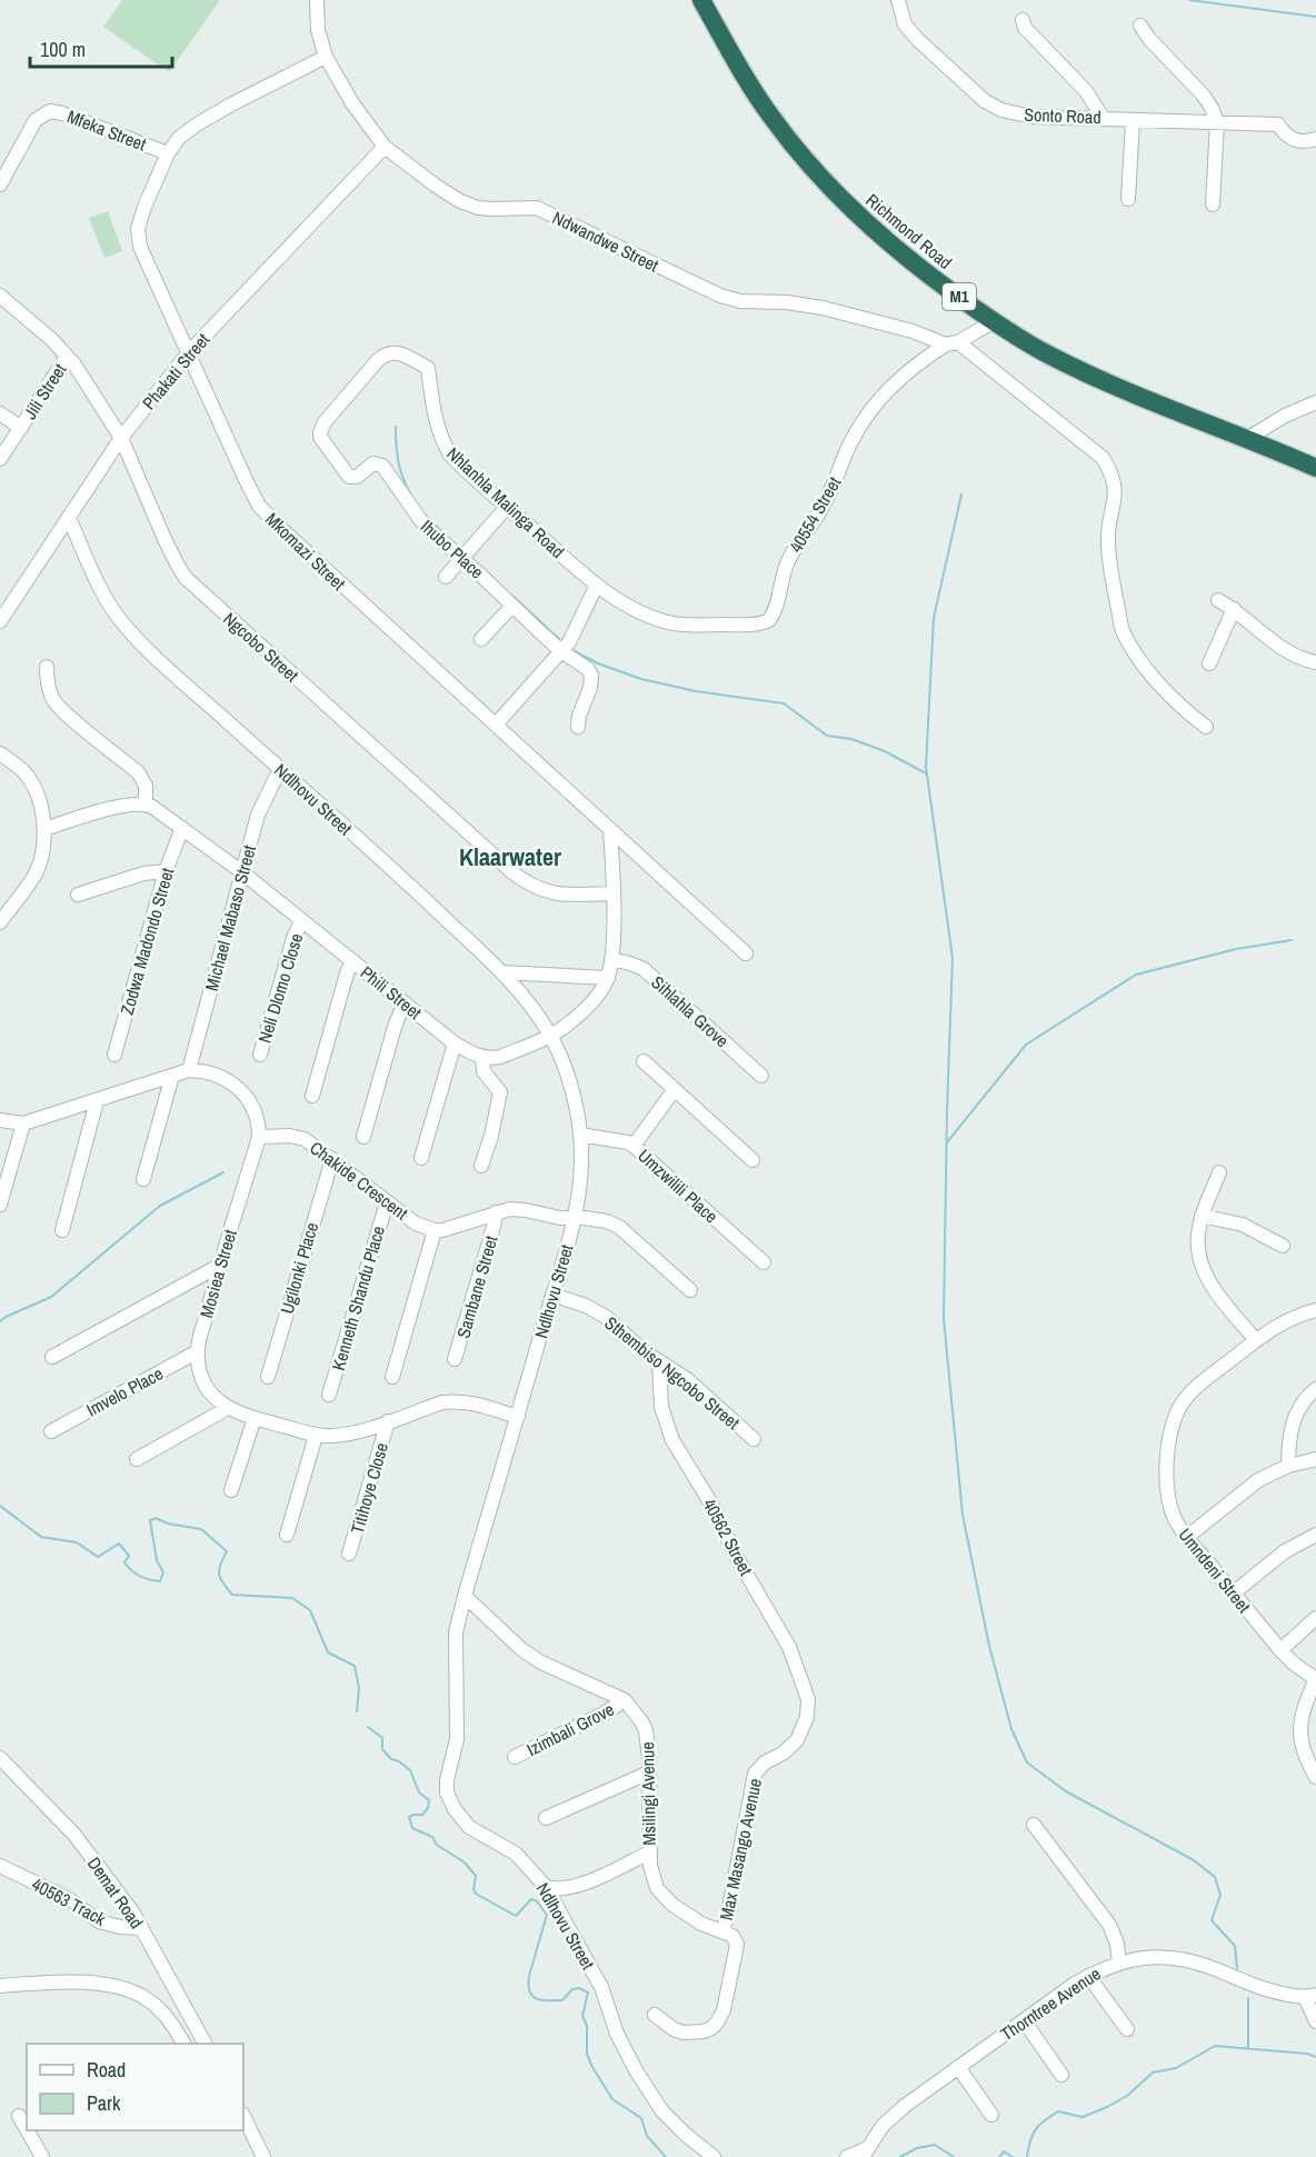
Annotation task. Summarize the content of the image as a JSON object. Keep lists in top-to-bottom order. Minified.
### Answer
{"streets":{"highway":["Richmond Road","M1"],"street":["Sonto Road","Mfeka Street","Ndwandwe Street","Phakati Street","Jili Street","Nhlanhla Malinga Road","40554 Street","Ihubo Place","Mkomazi Street","Ngcobo Street","Ndlhovu Street","Michael Mabaso Street","Zodwa Madondo Street","Neli Dlomo Close","Phili Street","Sihlahla Grove","Chakide Crescent","Umzwilili Place","Ugilonki Place","Mosiea Street","Sambane Street","Kenneth Shandu Place","Sthembiso Ngcobo Street","Imvelo Place","Titihoye Close","40562 Street","Umndeni Street","Izimbali Grove","Msilingi Avenue","Max Masango Avenue","Demat Road","40563 Track","Thorntree Avenue"]},"crossings":[["Mfeka Street","Mkomazi Street"],["Ndwandwe Street","Phakati Street"],["Ndwandwe Street","40554 Street"],["Ndwandwe Street","Mkomazi Street"],["Phakati Street","Mkomazi Street"],["Phakati Street","Ngcobo Street"],["Phakati Street","Ndlhovu Street"],["Jili Street","Ngcobo Street"],["Nhlanhla Malinga Road","40554 Street"],["Nhlanhla Malinga Road","Ihubo Place"],["Ndlhovu Street","Michael Mabaso Street"],["Ndlhovu Street","Umzwilili Place"],["Ndlhovu Street","Mosiea Street"],["Ndlhovu Street","Sthembiso Ngcobo Street"],["Ndlhovu Street","Msilingi Avenue"],["Michael Mabaso Street","Phili Street"],["Michael Mabaso Street","Mosiea Street"],["Zodwa Madondo Street","Phili Street"],["Neli Dlomo Close","Phili Street"],["Chakide Crescent","Ugilonki Place"],["Chakide Crescent","Mosiea Street"],["Chakide Crescent","Kenneth Shandu Place"],["Mosiea Street","Imvelo Place"],["Mosiea Street","Titihoye Close"],["Sthembiso Ngcobo Street","40562 Street"],["40562 Street","Max Masango Avenue"],["Izimbali Grove","Msilingi Avenue"],["Msilingi Avenue","Max Masango Avenue"],["Demat Road","40563 Track"]],"districts":["Klaarwater"],"legend":["Road","Park"],"scale_bar":"100 m"}
